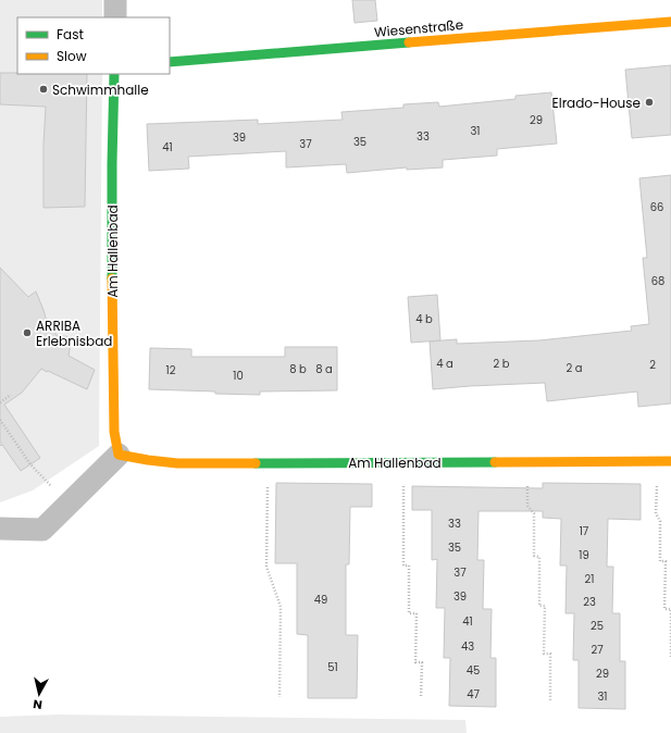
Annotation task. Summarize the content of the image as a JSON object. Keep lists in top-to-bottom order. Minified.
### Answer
{"streets":{"street":["Wiesenstraße","Am Hallenbad"]},"places":["Schwimmhalle","Elrado-House","ARRIBA Erlebnisbad"],"house_numbers":["29","31","33","39","35","37","41","66","68","4 b","4 a","2 b","2","2 a","8 b","8 a","12","10","33","17","35","19","37","21","39","49","23","41","25","43","27","51","45","29","47","31"],"legend":["Fast","Slow"],"north":"bottom"}
